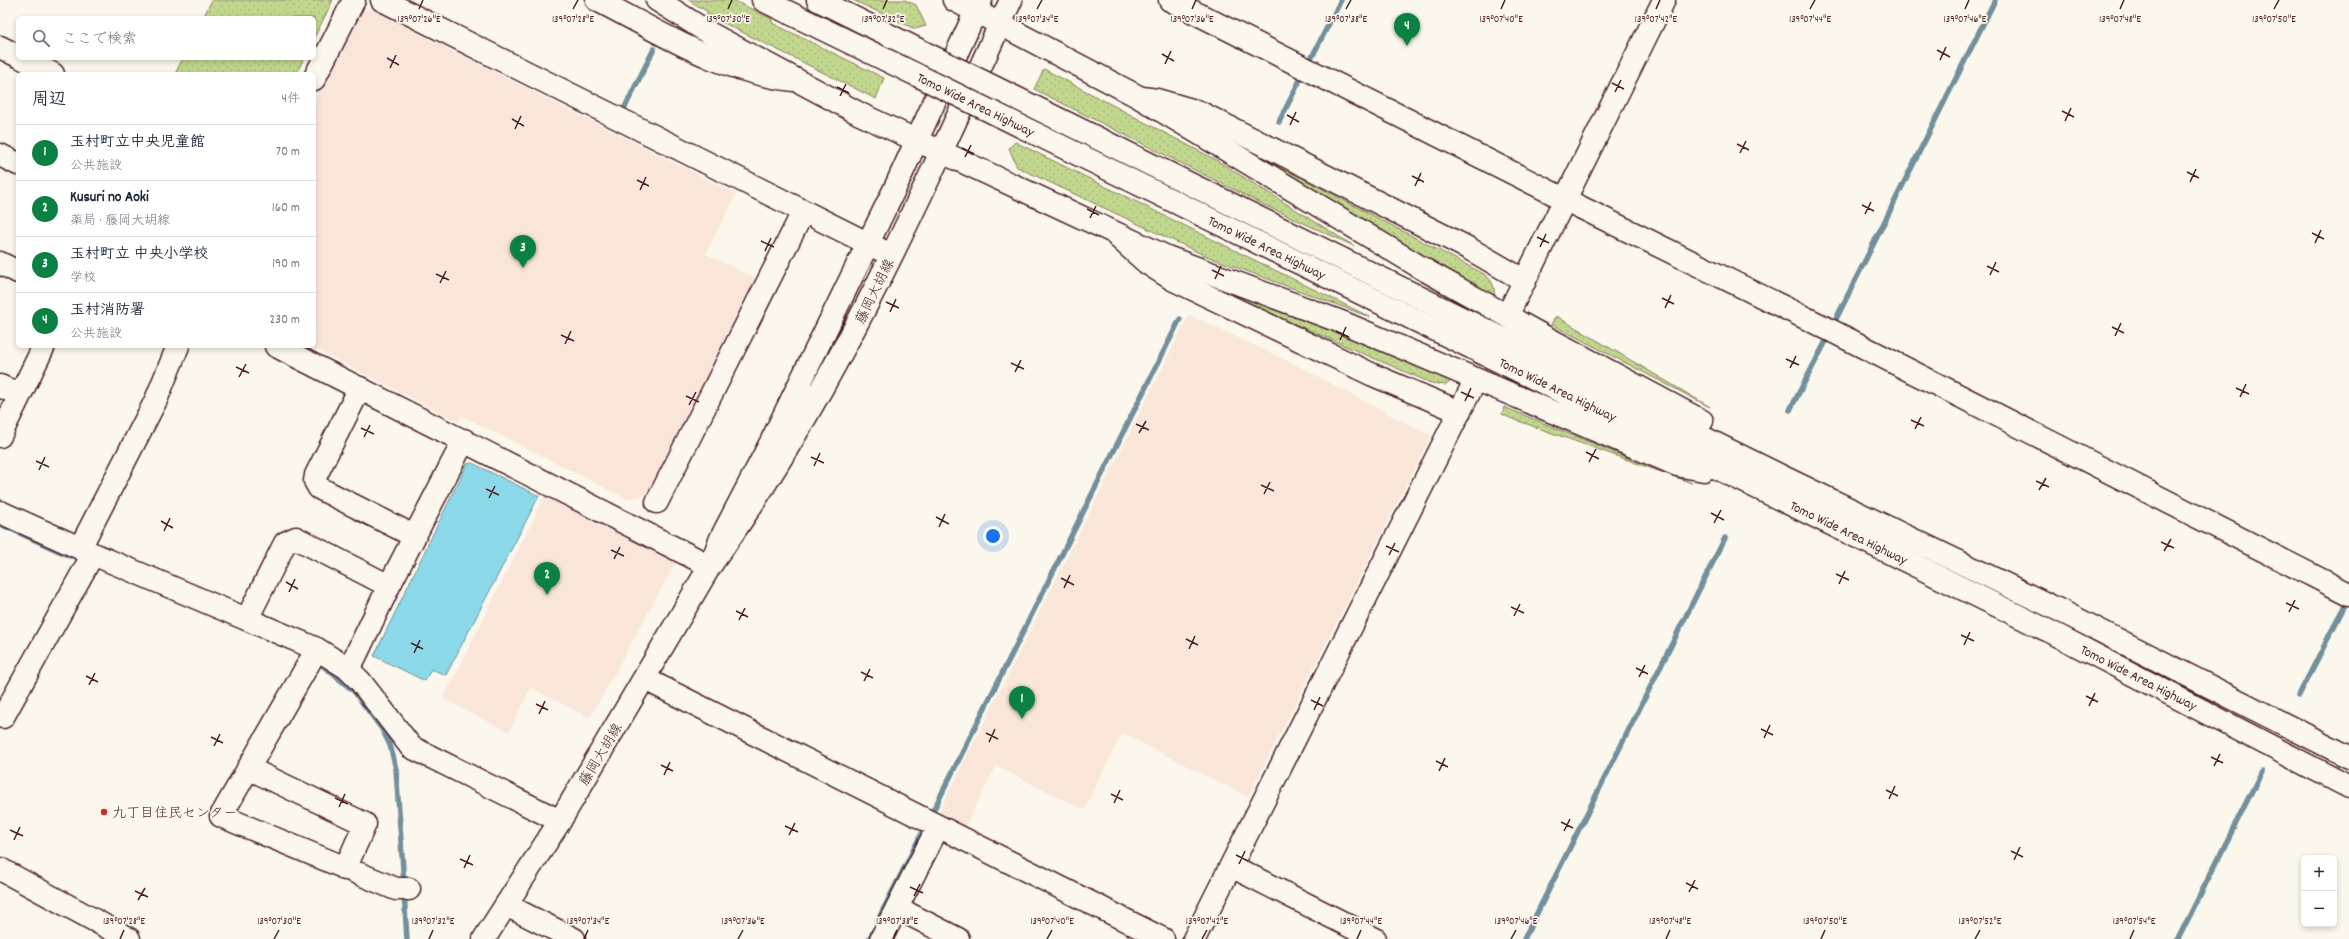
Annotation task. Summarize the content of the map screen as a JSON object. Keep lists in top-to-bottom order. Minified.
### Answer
{"streets":{"main road":["Tomo Wide Area Highway","藤岡大胡線"]},"places":["九丁目住民センター"],"page":{"pins":["4","3","2","1"],"search":"ここで検索","heading":["周辺","4件"],"list":[{"mark":"1","name":"玉村町立中央児童館","note":"公共施設","value":"70 m"},{"mark":"2","name":"Kusuri no Aoki","note":"薬局 · 藤岡大胡線","value":"160 m"},{"mark":"3","name":"玉村町立 中央小学校","note":"学校","value":"190 m"},{"mark":"4","name":"玉村消防署","note":"公共施設","value":"230 m"}],"map_buttons":["+","−"]},"coordinates":["139°07'26\"E","139°07'28\"E","139°07'30\"E","139°07'32\"E","139°07'34\"E","139°07'36\"E","139°07'38\"E","139°07'42\"E","139°07'44\"E","139°07'46\"E","139°07'48\"E","139°07'50\"E","139°07'40\"E","139°07'52\"E","139°07'54\"E"]}
